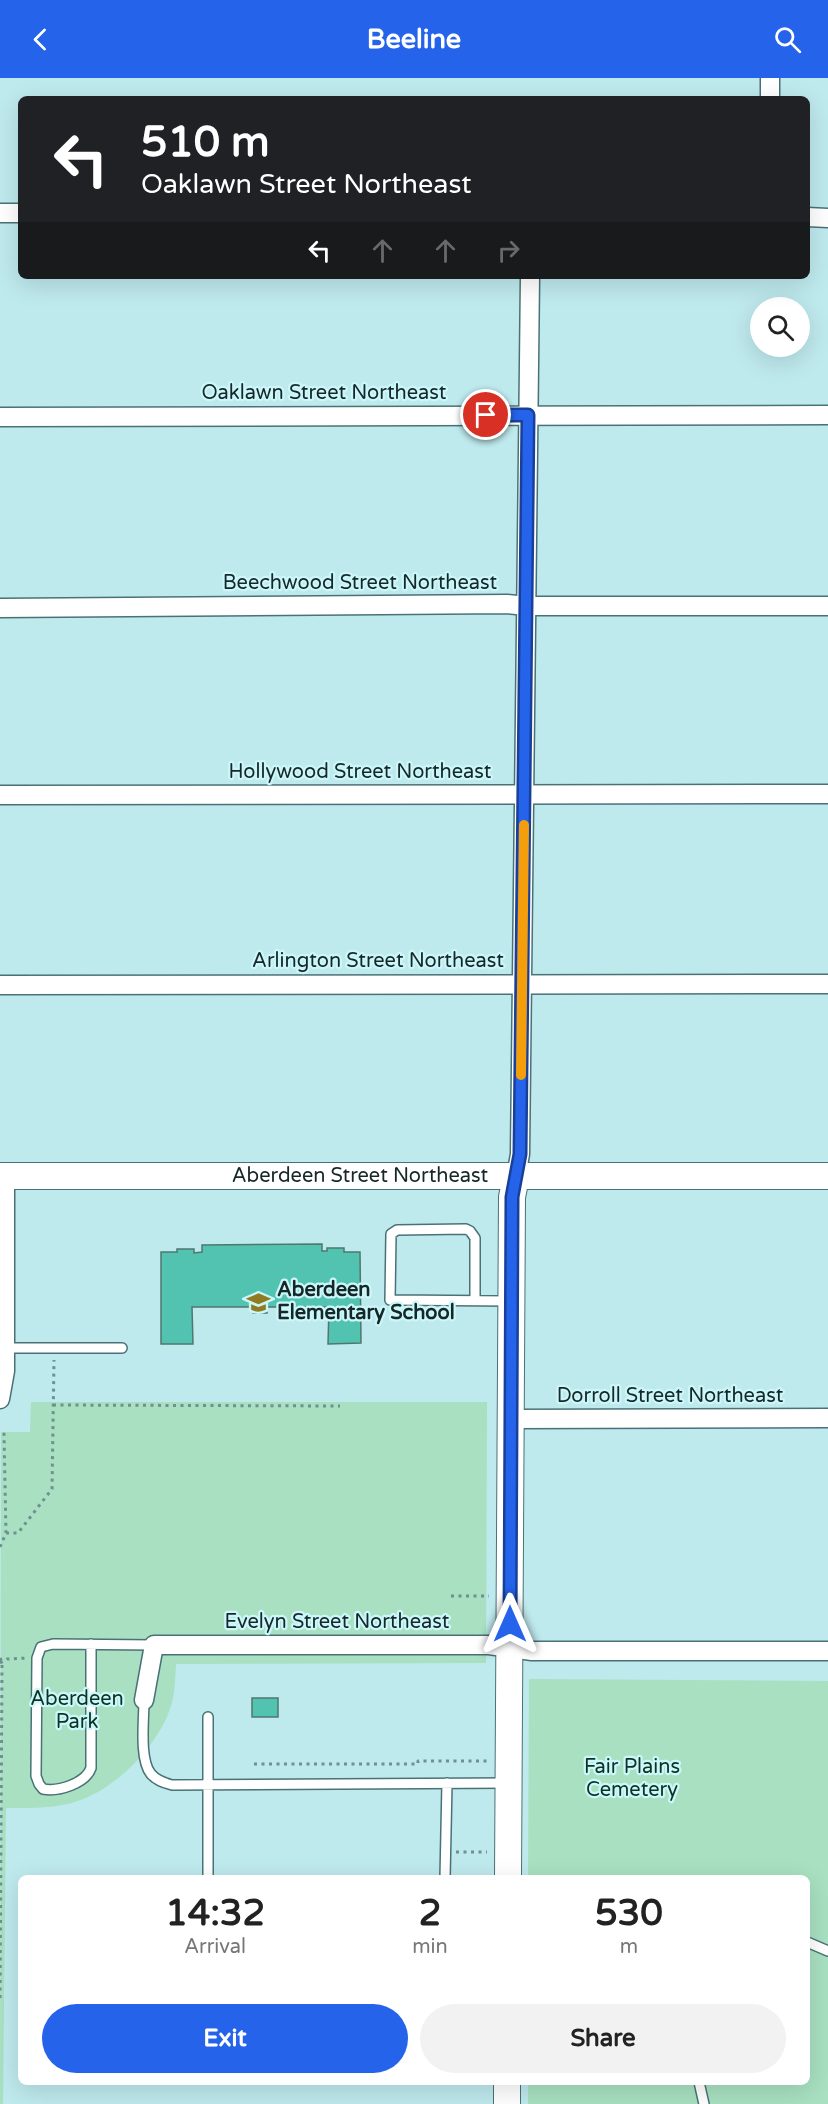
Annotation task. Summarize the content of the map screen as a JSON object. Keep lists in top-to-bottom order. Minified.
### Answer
{"streets":{"street":["Oaklawn Street Northeast","Beechwood Street Northeast","Hollywood Street Northeast","Arlington Street Northeast","Aberdeen Street Northeast","Dorroll Street Northeast","Evelyn Street Northeast"]},"parks":["Aberdeen Park","Fair Plains Cemetery"],"places":{"school or university":["Aberdeen Elementary School"]},"page":{"header":"Beeline","turn":["510 m","Oaklawn Street Northeast"],"eta":["14:32","Arrival","2","min","530","m"],"buttons":["Exit","Share"]}}
